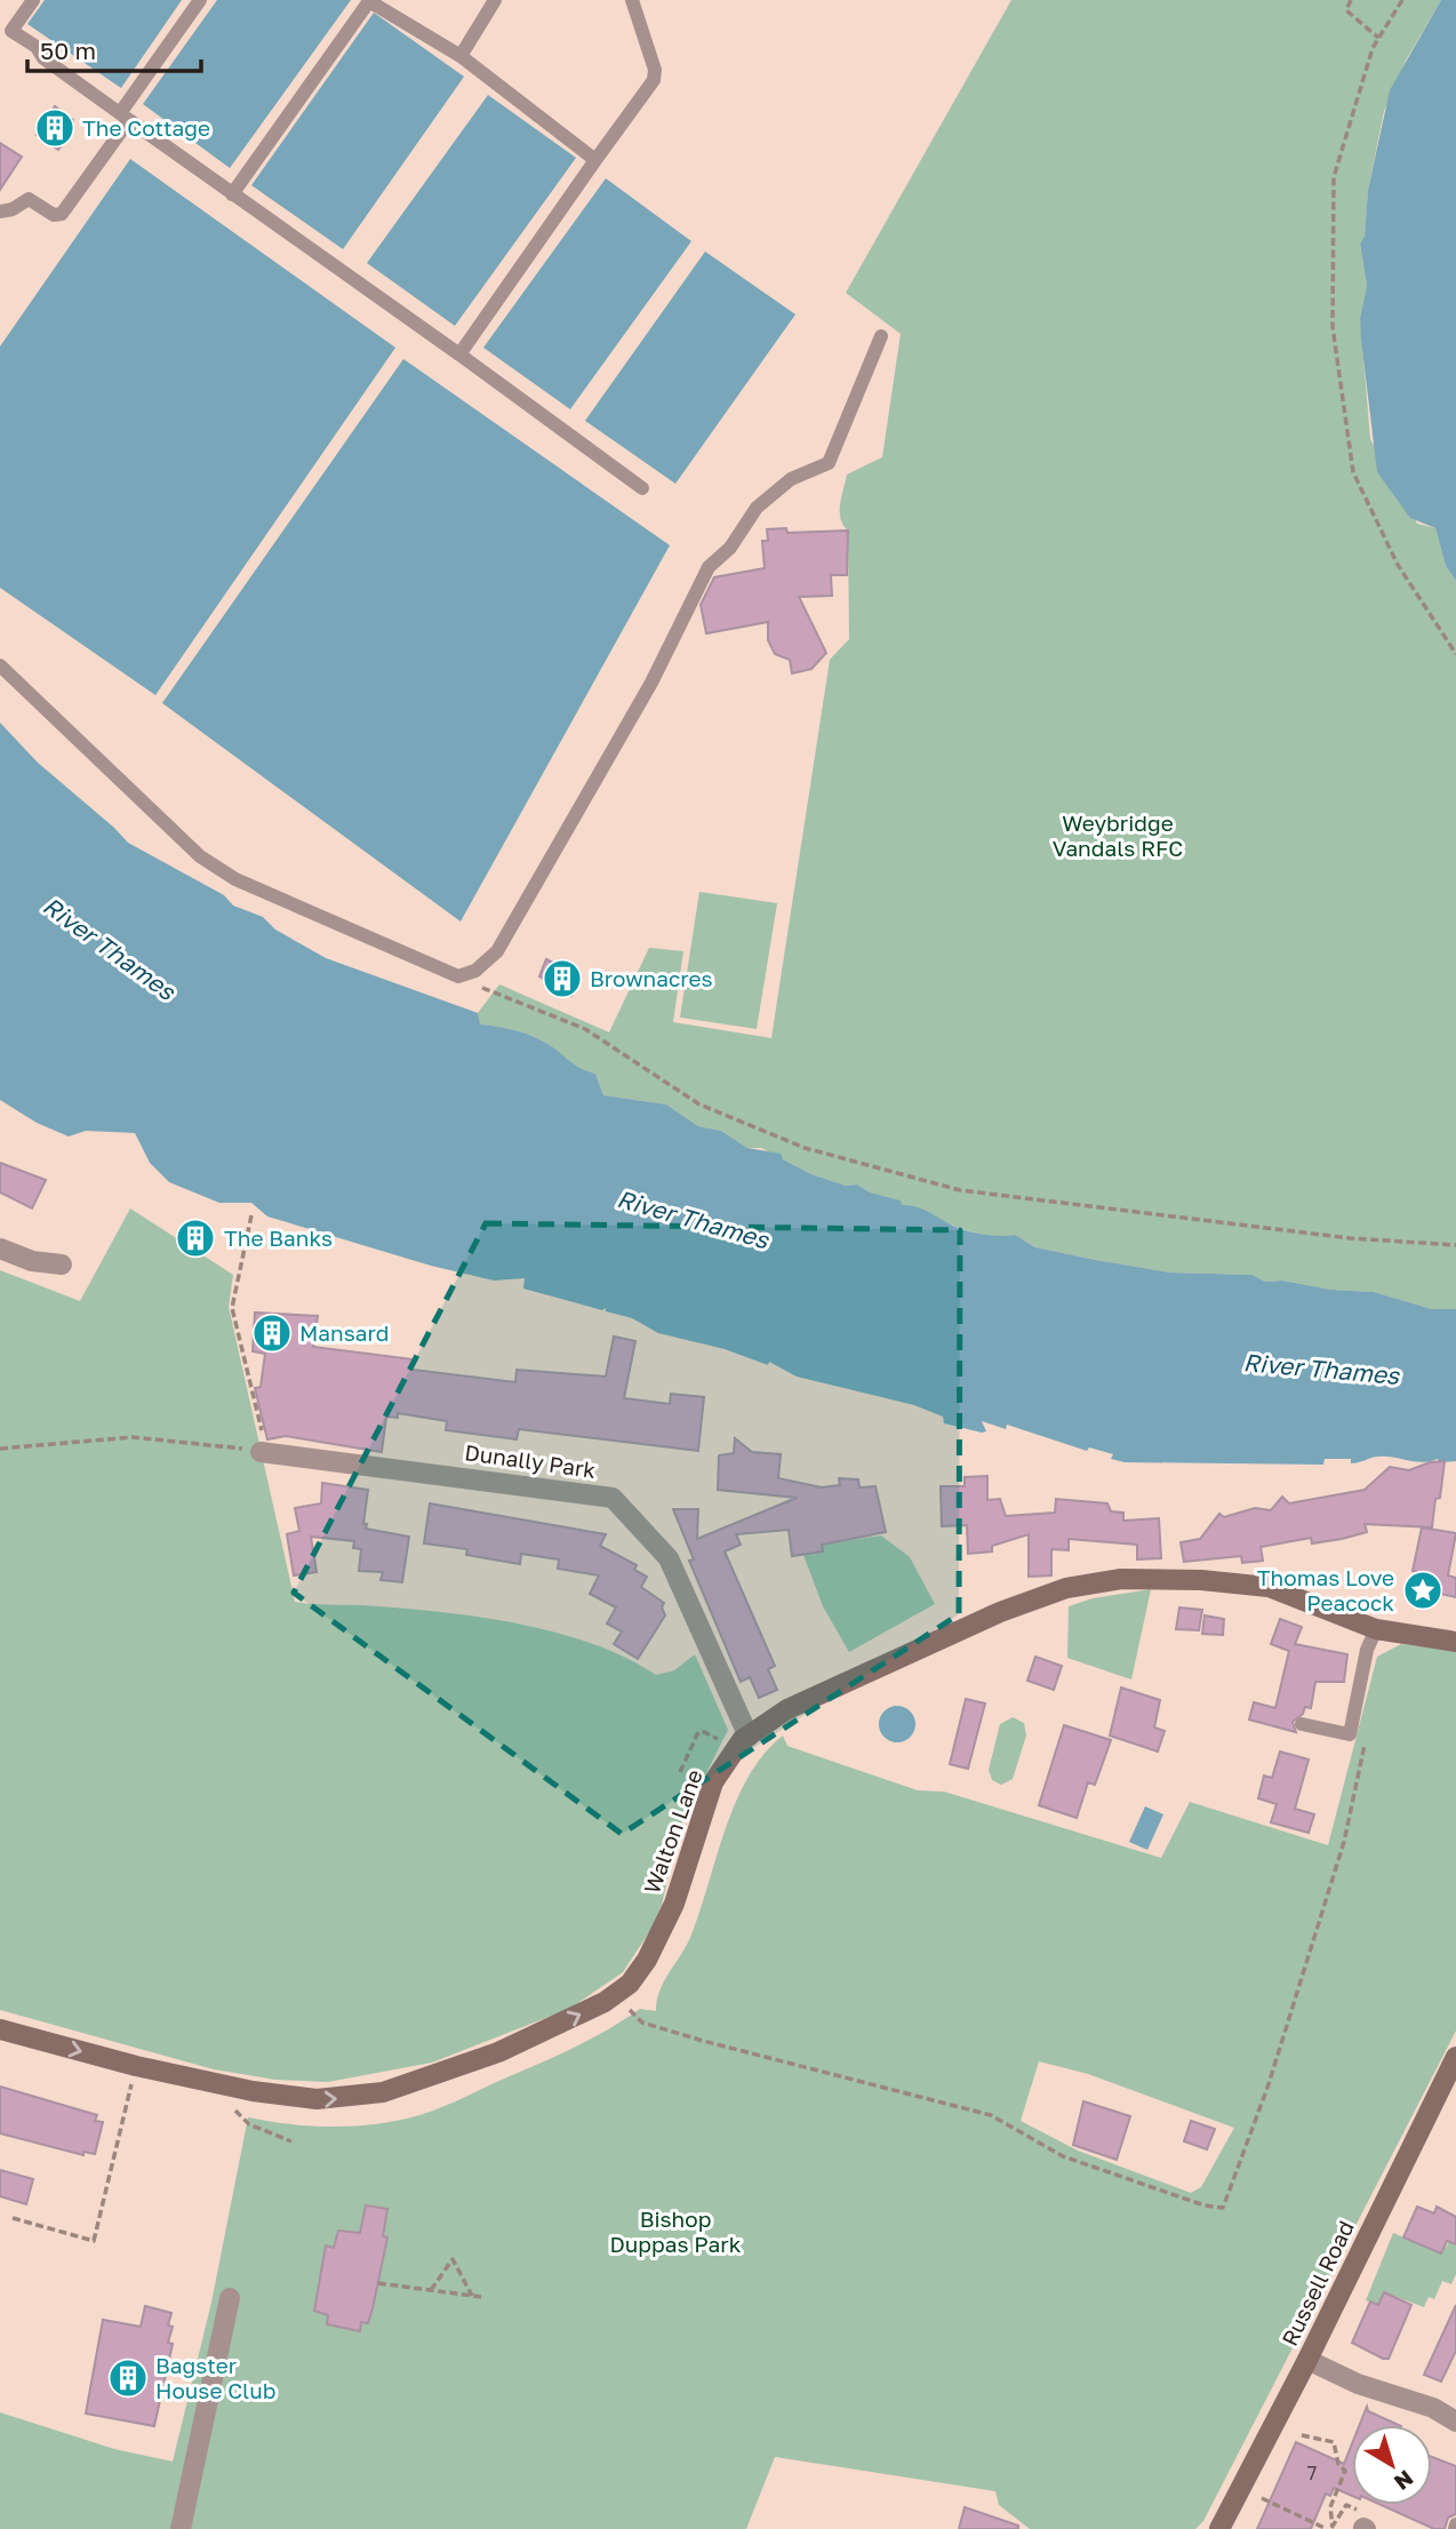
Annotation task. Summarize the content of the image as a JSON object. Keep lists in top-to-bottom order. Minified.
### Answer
{"streets":{"main road":["Walton Lane","Russell Road"],"street":["Dunally Park"]},"crossings":[["Dunally Park","Walton Lane"]],"one_way":["Walton Lane"],"water":["River Thames"],"parks":["Weybridge Vandals RFC","Bishop Duppas Park"],"places":{"building":["The Cottage","Brownacres","The Banks","Mansard","Bagster House Club"],"place":["Thomas Love Peacock"]},"house_numbers":["7"],"scale_bar":"50 m","north":"bottom right"}
